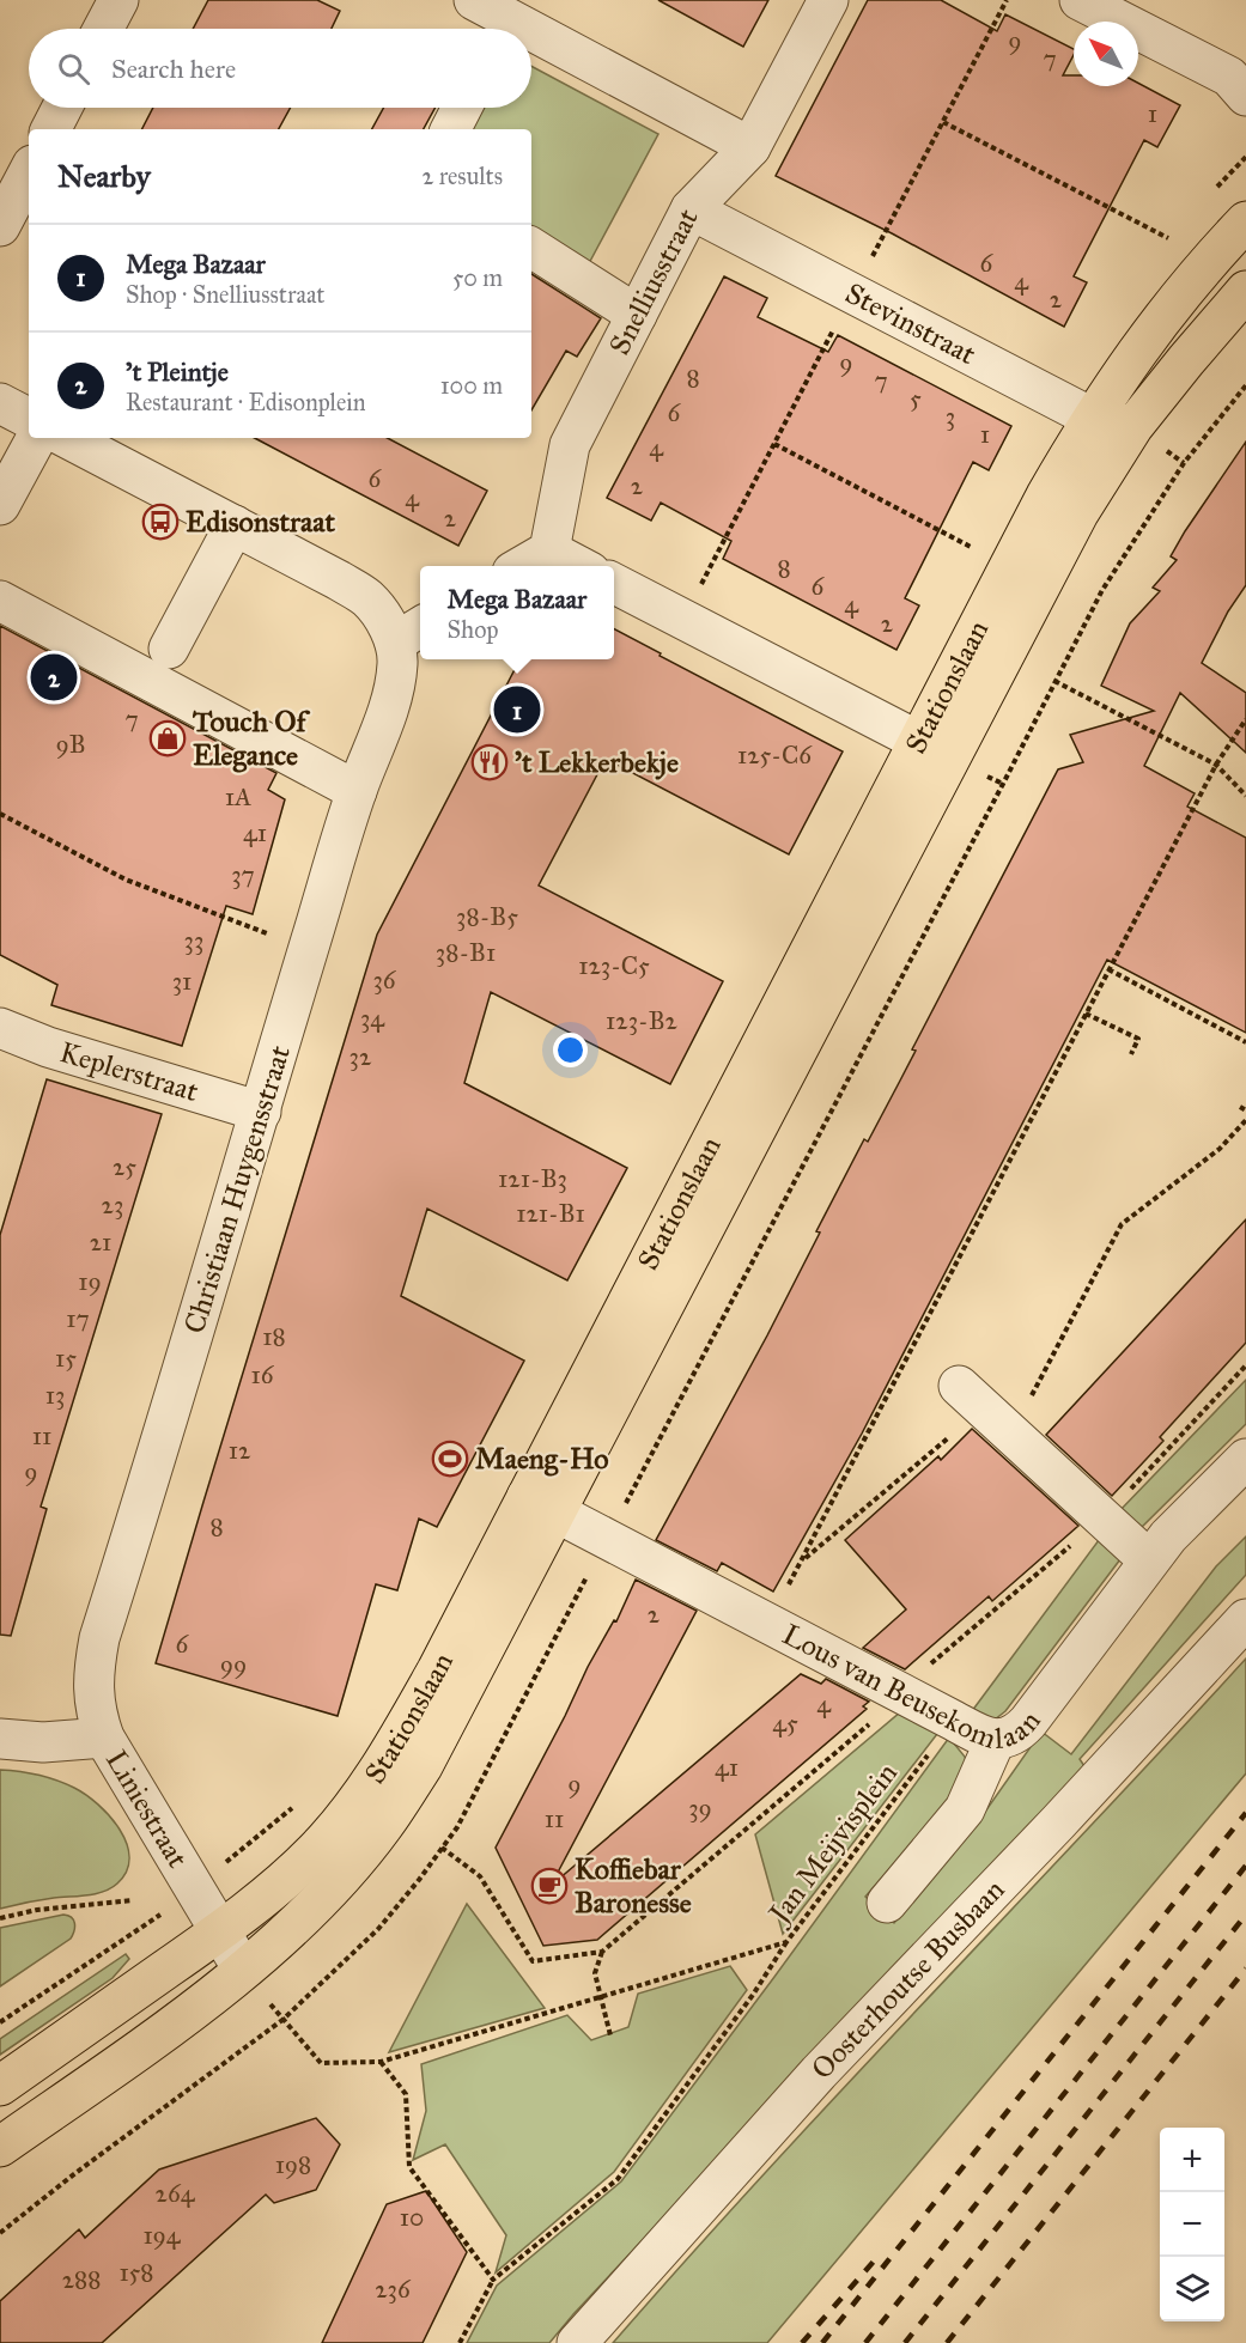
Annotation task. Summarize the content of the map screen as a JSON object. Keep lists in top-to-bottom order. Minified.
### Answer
{"streets":{"main road":["Stationslaan"],"street":["Snelliusstraat","Stevinstraat","Keplerstraat","Christiaan Huygensstraat","Lous van Beusekomlaan","Liniestraat","Oosterhoutse Busbaan"],"path":["Jan Meijvisplein"]},"crossings":[["Snelliusstraat","Stevinstraat"],["Stevinstraat","Stationslaan"],["Stationslaan","Lous van Beusekomlaan"],["Stationslaan","Liniestraat"],["Keplerstraat","Christiaan Huygensstraat"],["Christiaan Huygensstraat","Liniestraat"],["Lous van Beusekomlaan","Jan Meijvisplein"]],"places":{"bus stop":["Edisonstraat"],"shop":["Touch Of Elegance"],"restaurant":["'t Lekkerbekje"],"sports":["Maeng-Ho"],"cafe":["Koffiebar Baronesse"]},"house_numbers":["9","7","1","6","4","2","9","8","7","5","6","3","1","4","6","2","4","2","8","6","4","2","7","9B","125-C6","1A","41","37","38-B5","33","38-B1","123-C5","36","31","34","123-B2","32","25","121-B3","23","121-B1","21","19","17","18","15","16","13","11","12","9","8","2","6","99","4","45","41","9","39","11","198","264","10","194","158","288","236"],"north":"top left","page":{"search":"Search here","heading":["Nearby","2 results"],"list":[{"mark":"1","name":"Mega Bazaar","note":"Shop · Snelliusstraat","value":"50 m"},{"mark":"2","name":"'t Pleintje","note":"Restaurant · Edisonplein","value":"100 m"}],"popup":["Mega Bazaar","Shop"],"pins":["2","1"],"map_buttons":["+","−"]}}
